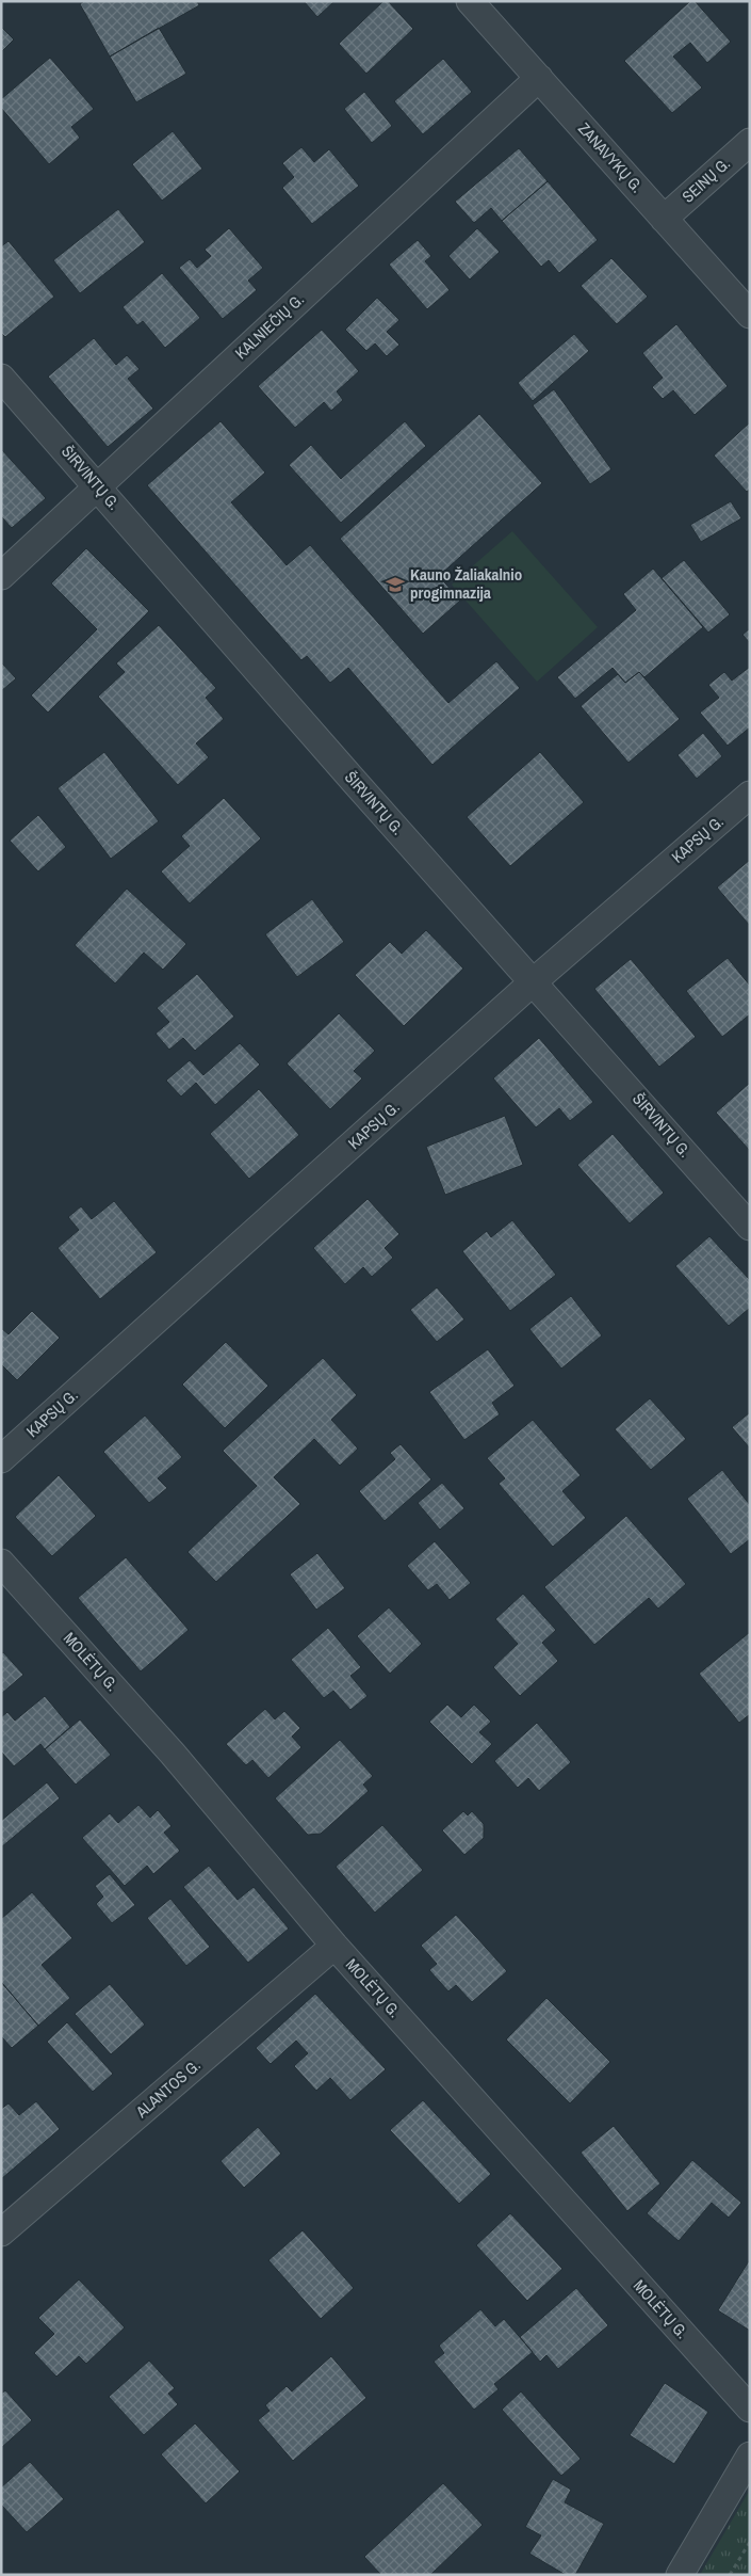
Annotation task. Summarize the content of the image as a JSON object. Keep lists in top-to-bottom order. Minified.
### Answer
{"streets":{"street":["ZANAVYKŲ G.","SEINŲ G.","KALNIEČIŲ G.","ŠIRVINTŲ G.","KAPSŲ G.","MOLĖTŲ G.","ALANTOS G."]},"crossings":[["ZANAVYKŲ G.","SEINŲ G."],["ZANAVYKŲ G.","KALNIEČIŲ G."],["KALNIEČIŲ G.","ŠIRVINTŲ G."],["ŠIRVINTŲ G.","KAPSŲ G."],["MOLĖTŲ G.","ALANTOS G."]],"places":{"school or university":["Kauno Žaliakalnio progimnazija"]}}
